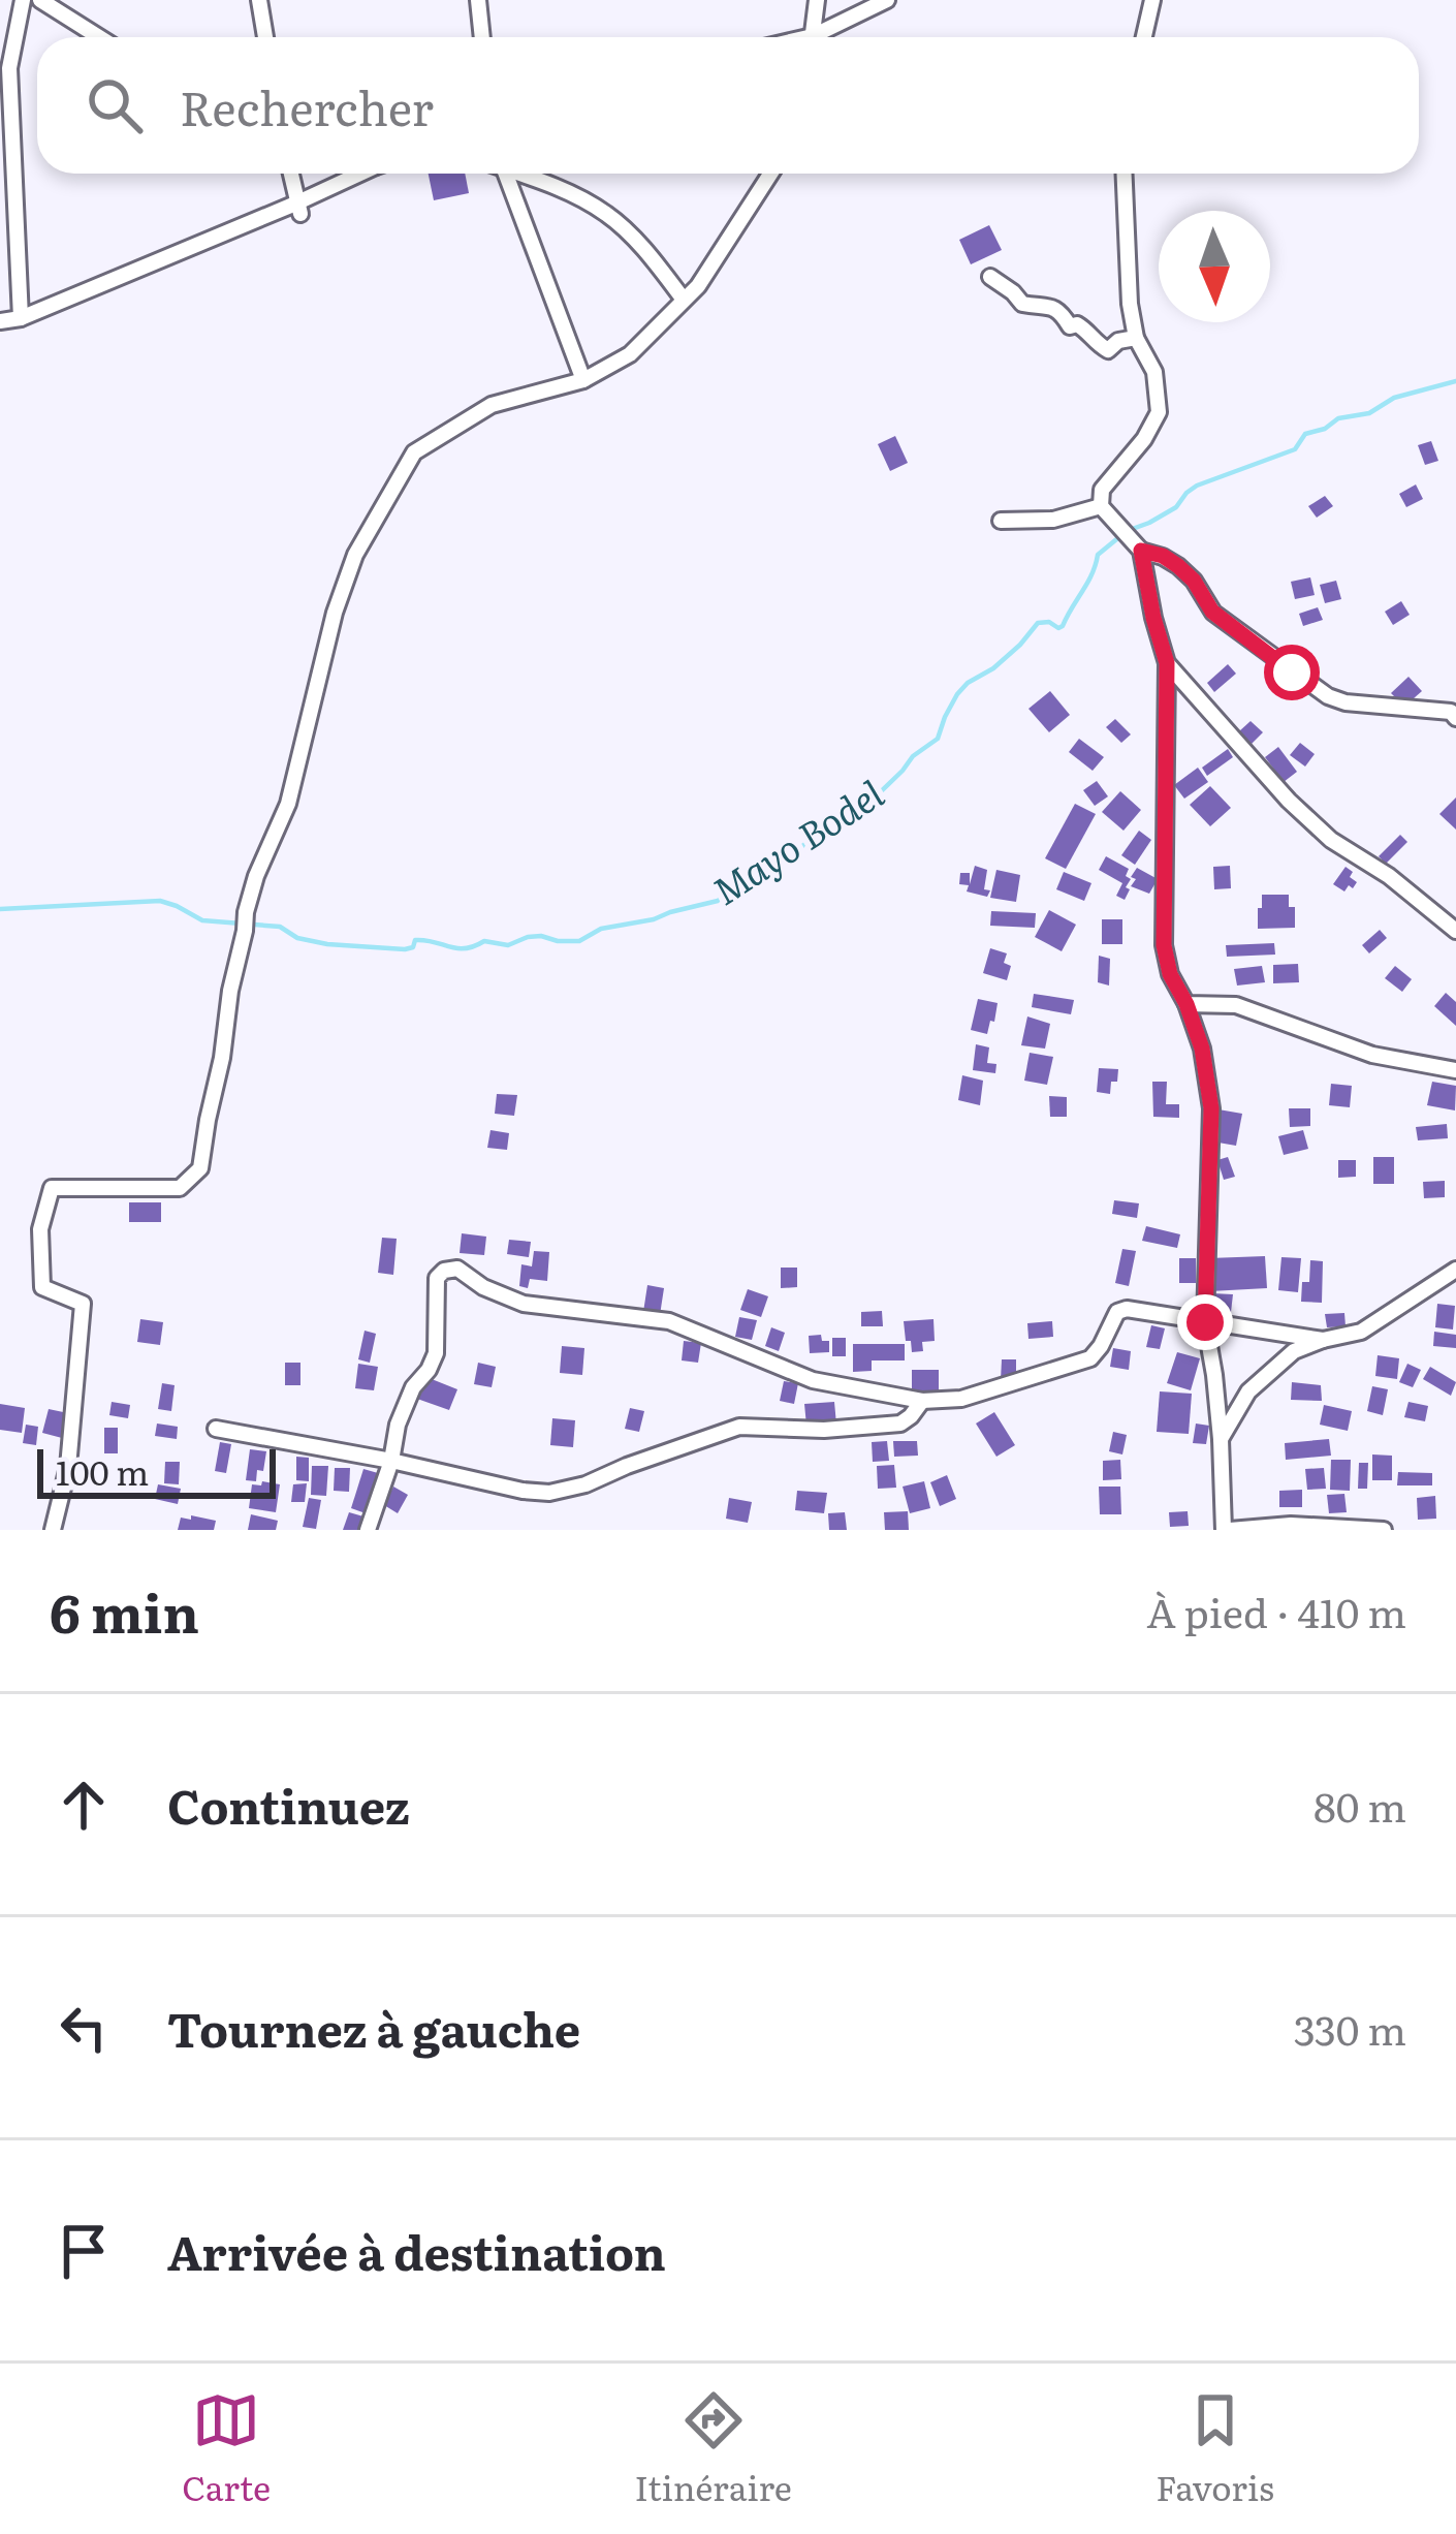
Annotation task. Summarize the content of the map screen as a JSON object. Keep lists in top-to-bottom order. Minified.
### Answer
{"water":["Mayo Bodel"],"scale_bar":"100 m","north":"bottom","page":{"search":"Rechercher","scale":"100 m","heading":["6 min","À pied · 410 m"],"list":[["Continuez","80 m"],["Tournez à gauche","330 m"],"Arrivée à destination"],"nav":["Carte","Itinéraire","Favoris"]}}
